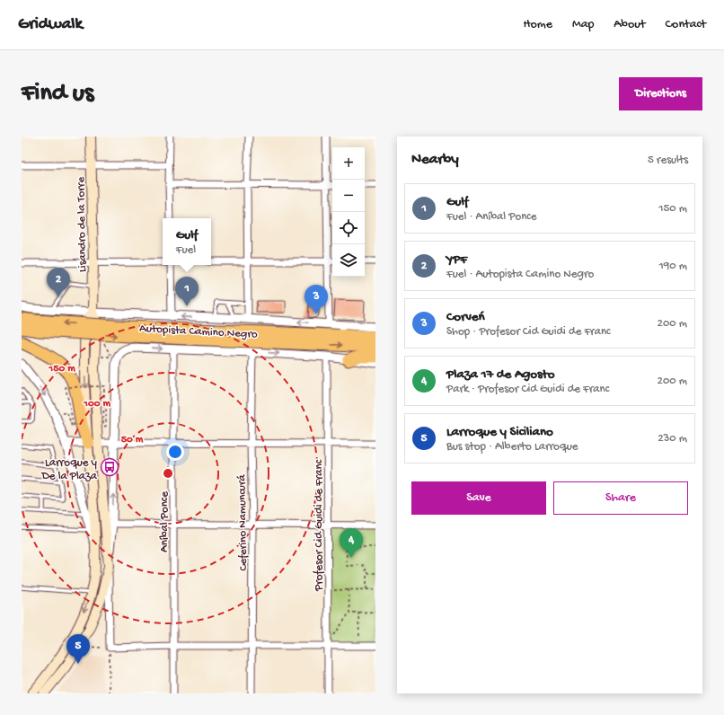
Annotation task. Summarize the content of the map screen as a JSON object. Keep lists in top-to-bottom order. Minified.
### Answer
{"streets":{"highway":["Autopista Camino Negro"],"main road":["Lisandro de la Torre"],"street":["Aníbal Ponce","Ceferino Namuncurá","Profesor Cid Guidi de Franc"]},"places":{"bus stop":["Larroque y De la Plaza"]},"page":{"header":"Gridwalk","nav":["Home","Map","About","Contact"],"buttons":["Directions",["Save","Share"]],"title":"Find us","heading":["Nearby","5 results"],"map_buttons":["+","−"],"list":[{"mark":"1","name":"Gulf","note":"Fuel · Aníbal Ponce","value":"150 m"},{"mark":"2","name":"YPF","note":"Fuel · Autopista Camino Negro","value":"190 m"},{"mark":"3","name":"Corveń","note":"Shop · Profesor Cid Guidi de Franc","value":"200 m"},{"mark":"4","name":"Plaza 17 de Agosto","note":"Park · Profesor Cid Guidi de Franc","value":"200 m"},{"mark":"5","name":"Larroque y Siciliano","note":"Bus stop · Alberto Larroque","value":"230 m"}],"popup":["Gulf","Fuel"],"pins":["2","1","3","4","5"]},"rings":["150 m","100 m","50 m"]}
